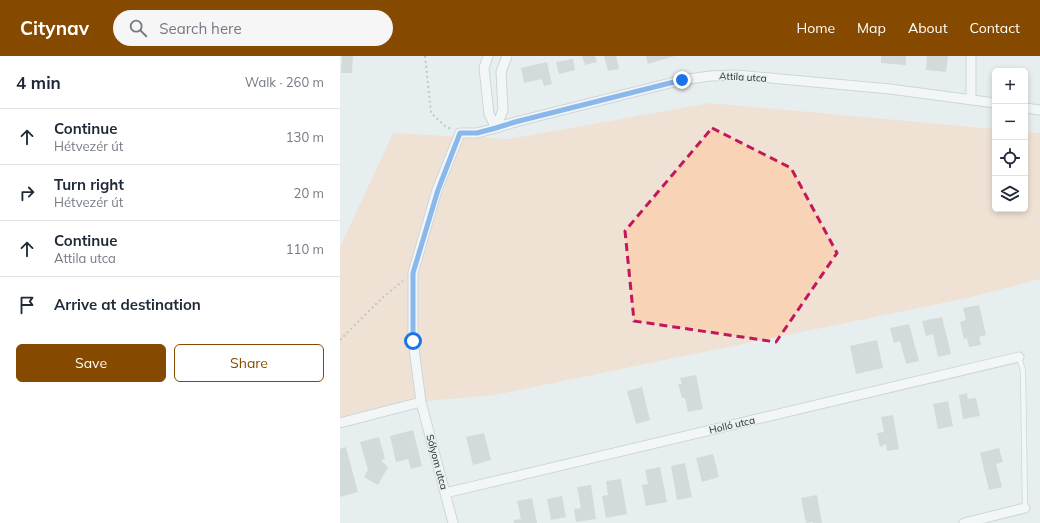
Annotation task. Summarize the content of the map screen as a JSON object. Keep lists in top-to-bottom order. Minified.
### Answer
{"streets":{"street":["Attila utca","Holló utca","Sólyom utca"]},"crossings":[["Attila utca","Sólyom utca"],["Holló utca","Sólyom utca"]],"page":{"header":"Citynav","search":"Search here","nav":["Home","Map","About","Contact"],"heading":["4 min","Walk · 260 m"],"map_buttons":["+","−"],"list":[["Continue","Hétvezér út","130 m"],["Turn right","Hétvezér út","20 m"],["Continue","Attila utca","110 m"],"Arrive at destination"],"buttons":["Save","Share"]}}
